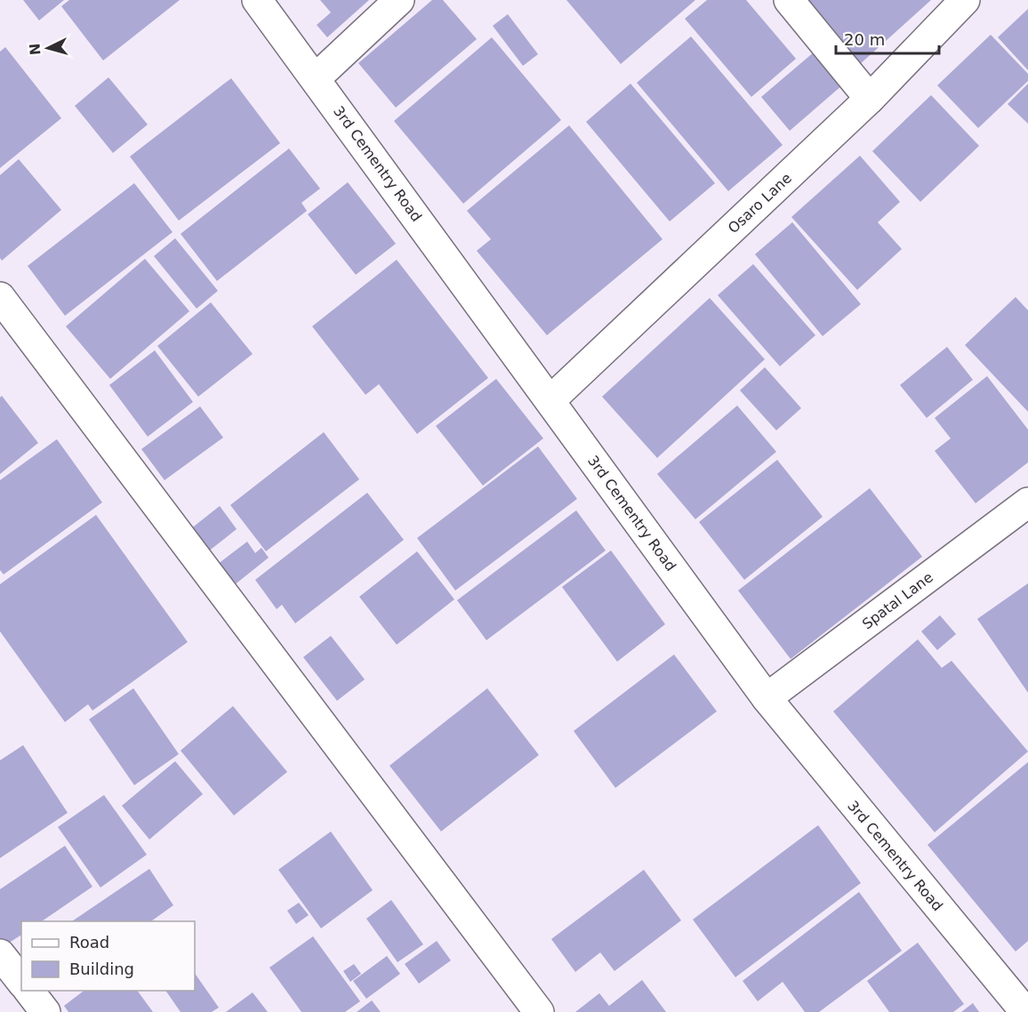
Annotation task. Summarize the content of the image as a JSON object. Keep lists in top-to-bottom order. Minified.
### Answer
{"streets":{"street":["3rd Cementry Road","Osaro Lane","Spatal Lane"]},"crossings":[["3rd Cementry Road","Osaro Lane"],["3rd Cementry Road","Spatal Lane"]],"legend":["Road","Building"],"scale_bar":"20 m","north":"left"}
